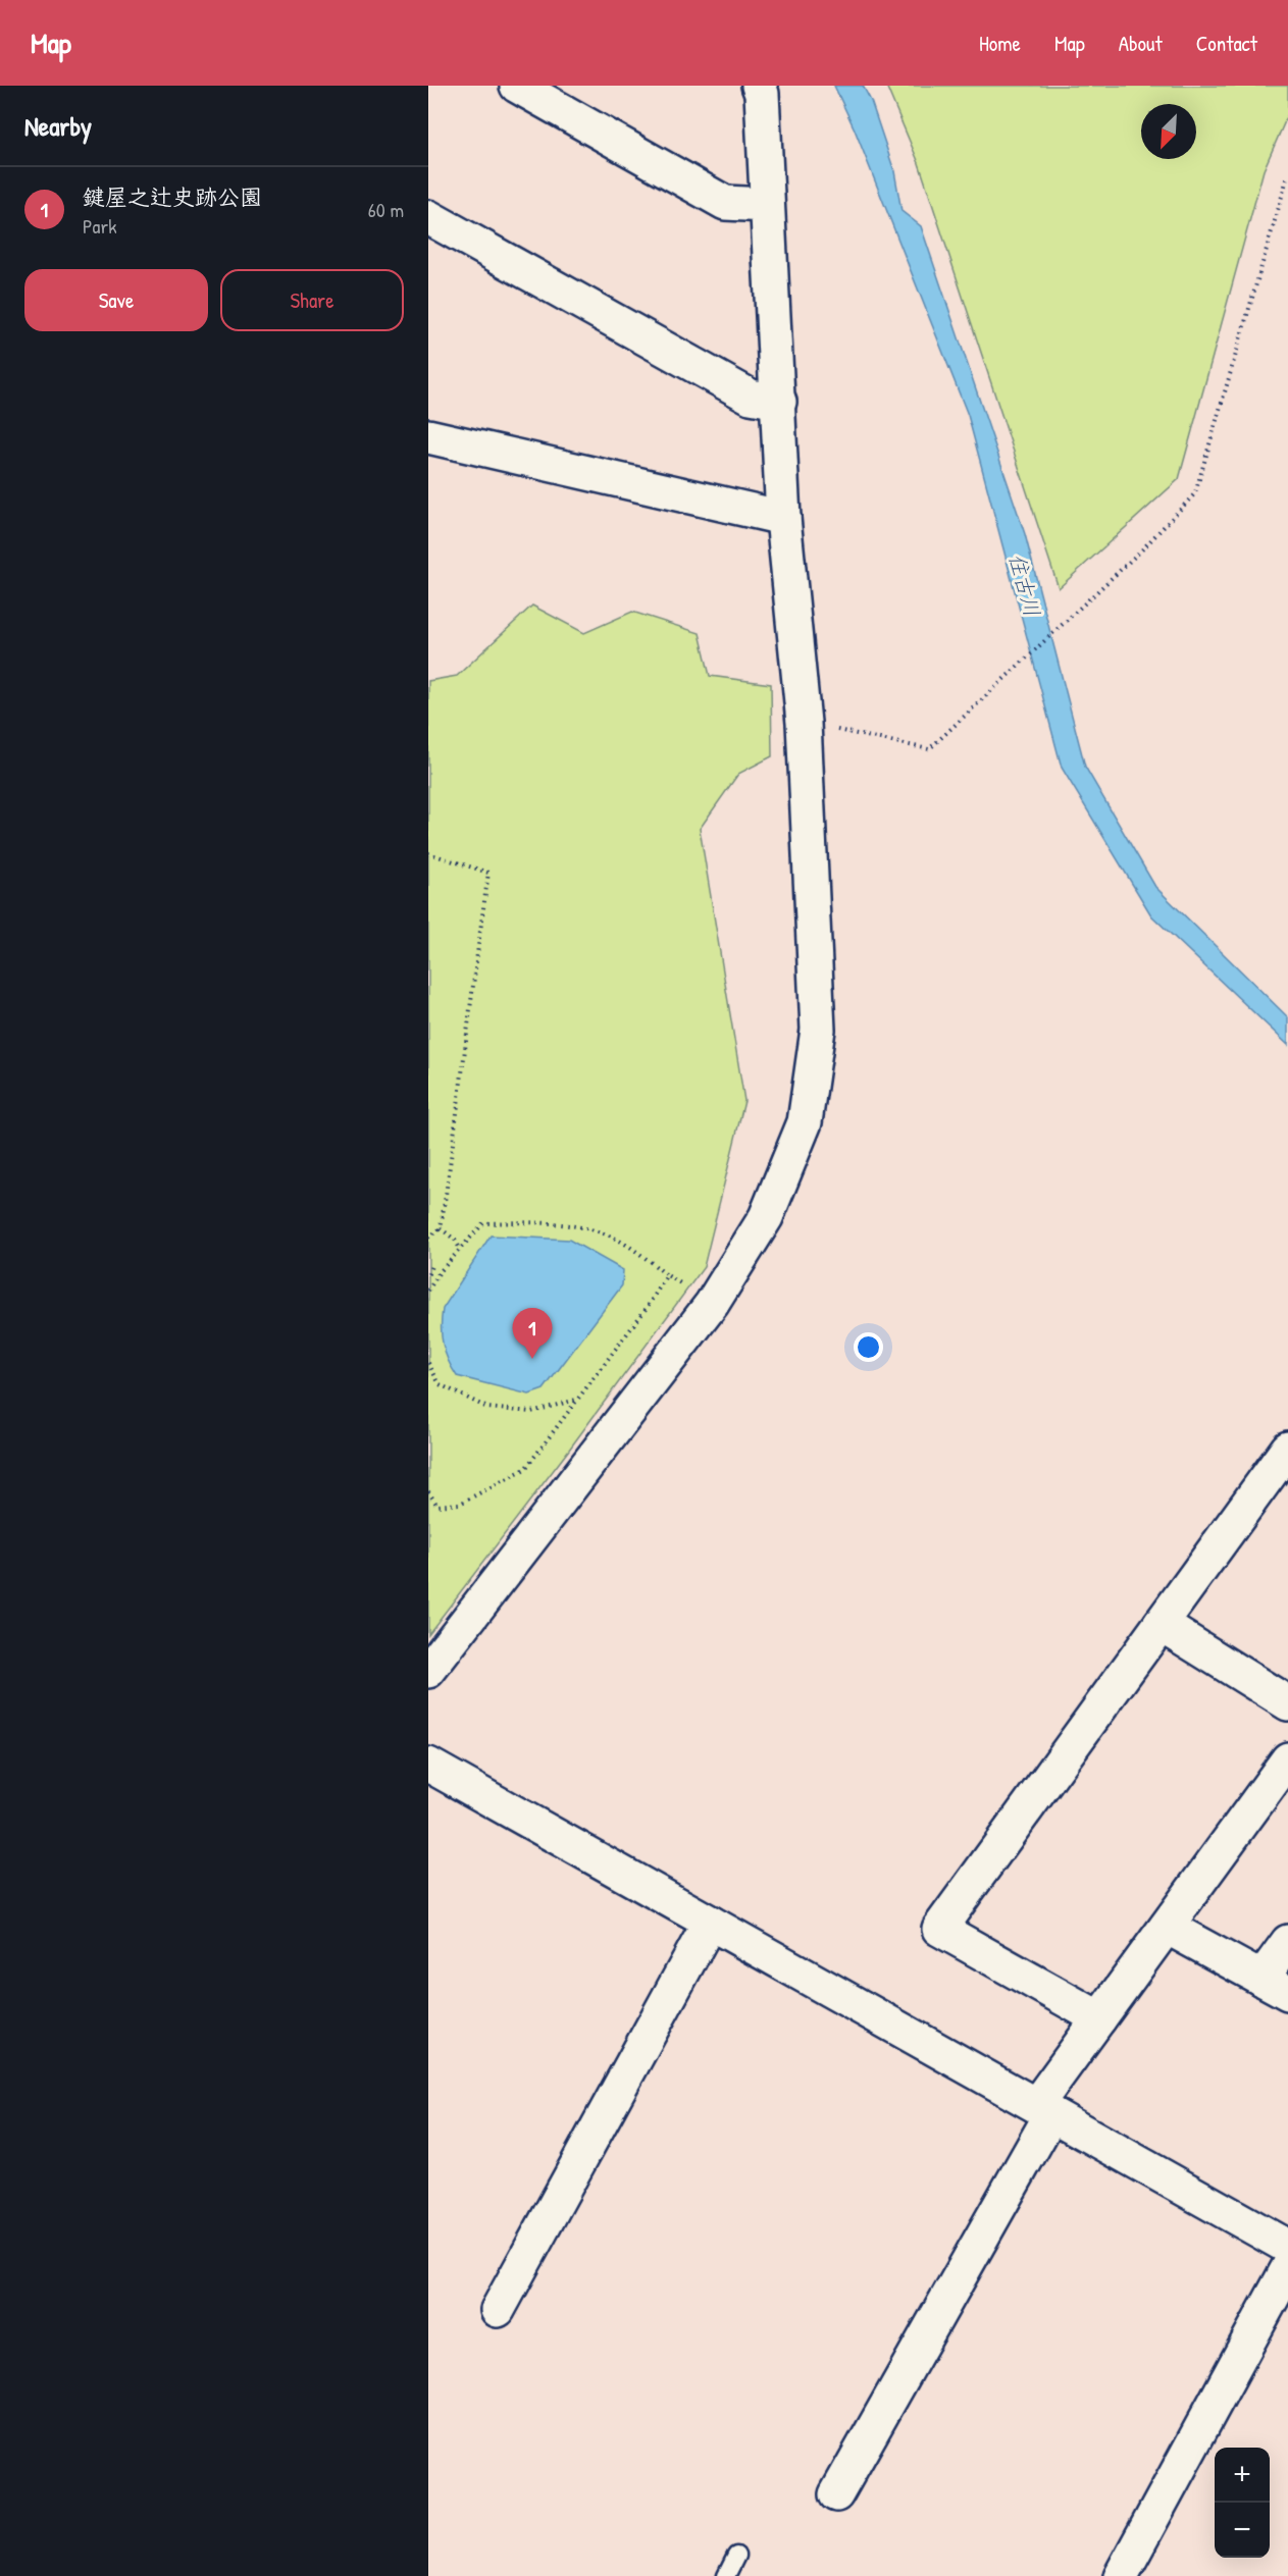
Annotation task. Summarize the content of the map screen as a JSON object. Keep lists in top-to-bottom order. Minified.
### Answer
{"water":["住古川"],"north":"bottom left","page":{"header":"Map","nav":["Home","Map","About","Contact"],"heading":"Nearby","list":[{"mark":"1","name":"鍵屋之辻史跡公園","note":"Park","value":"60 m"}],"buttons":["Save","Share"],"pins":"1","map_buttons":["+","−"]}}
